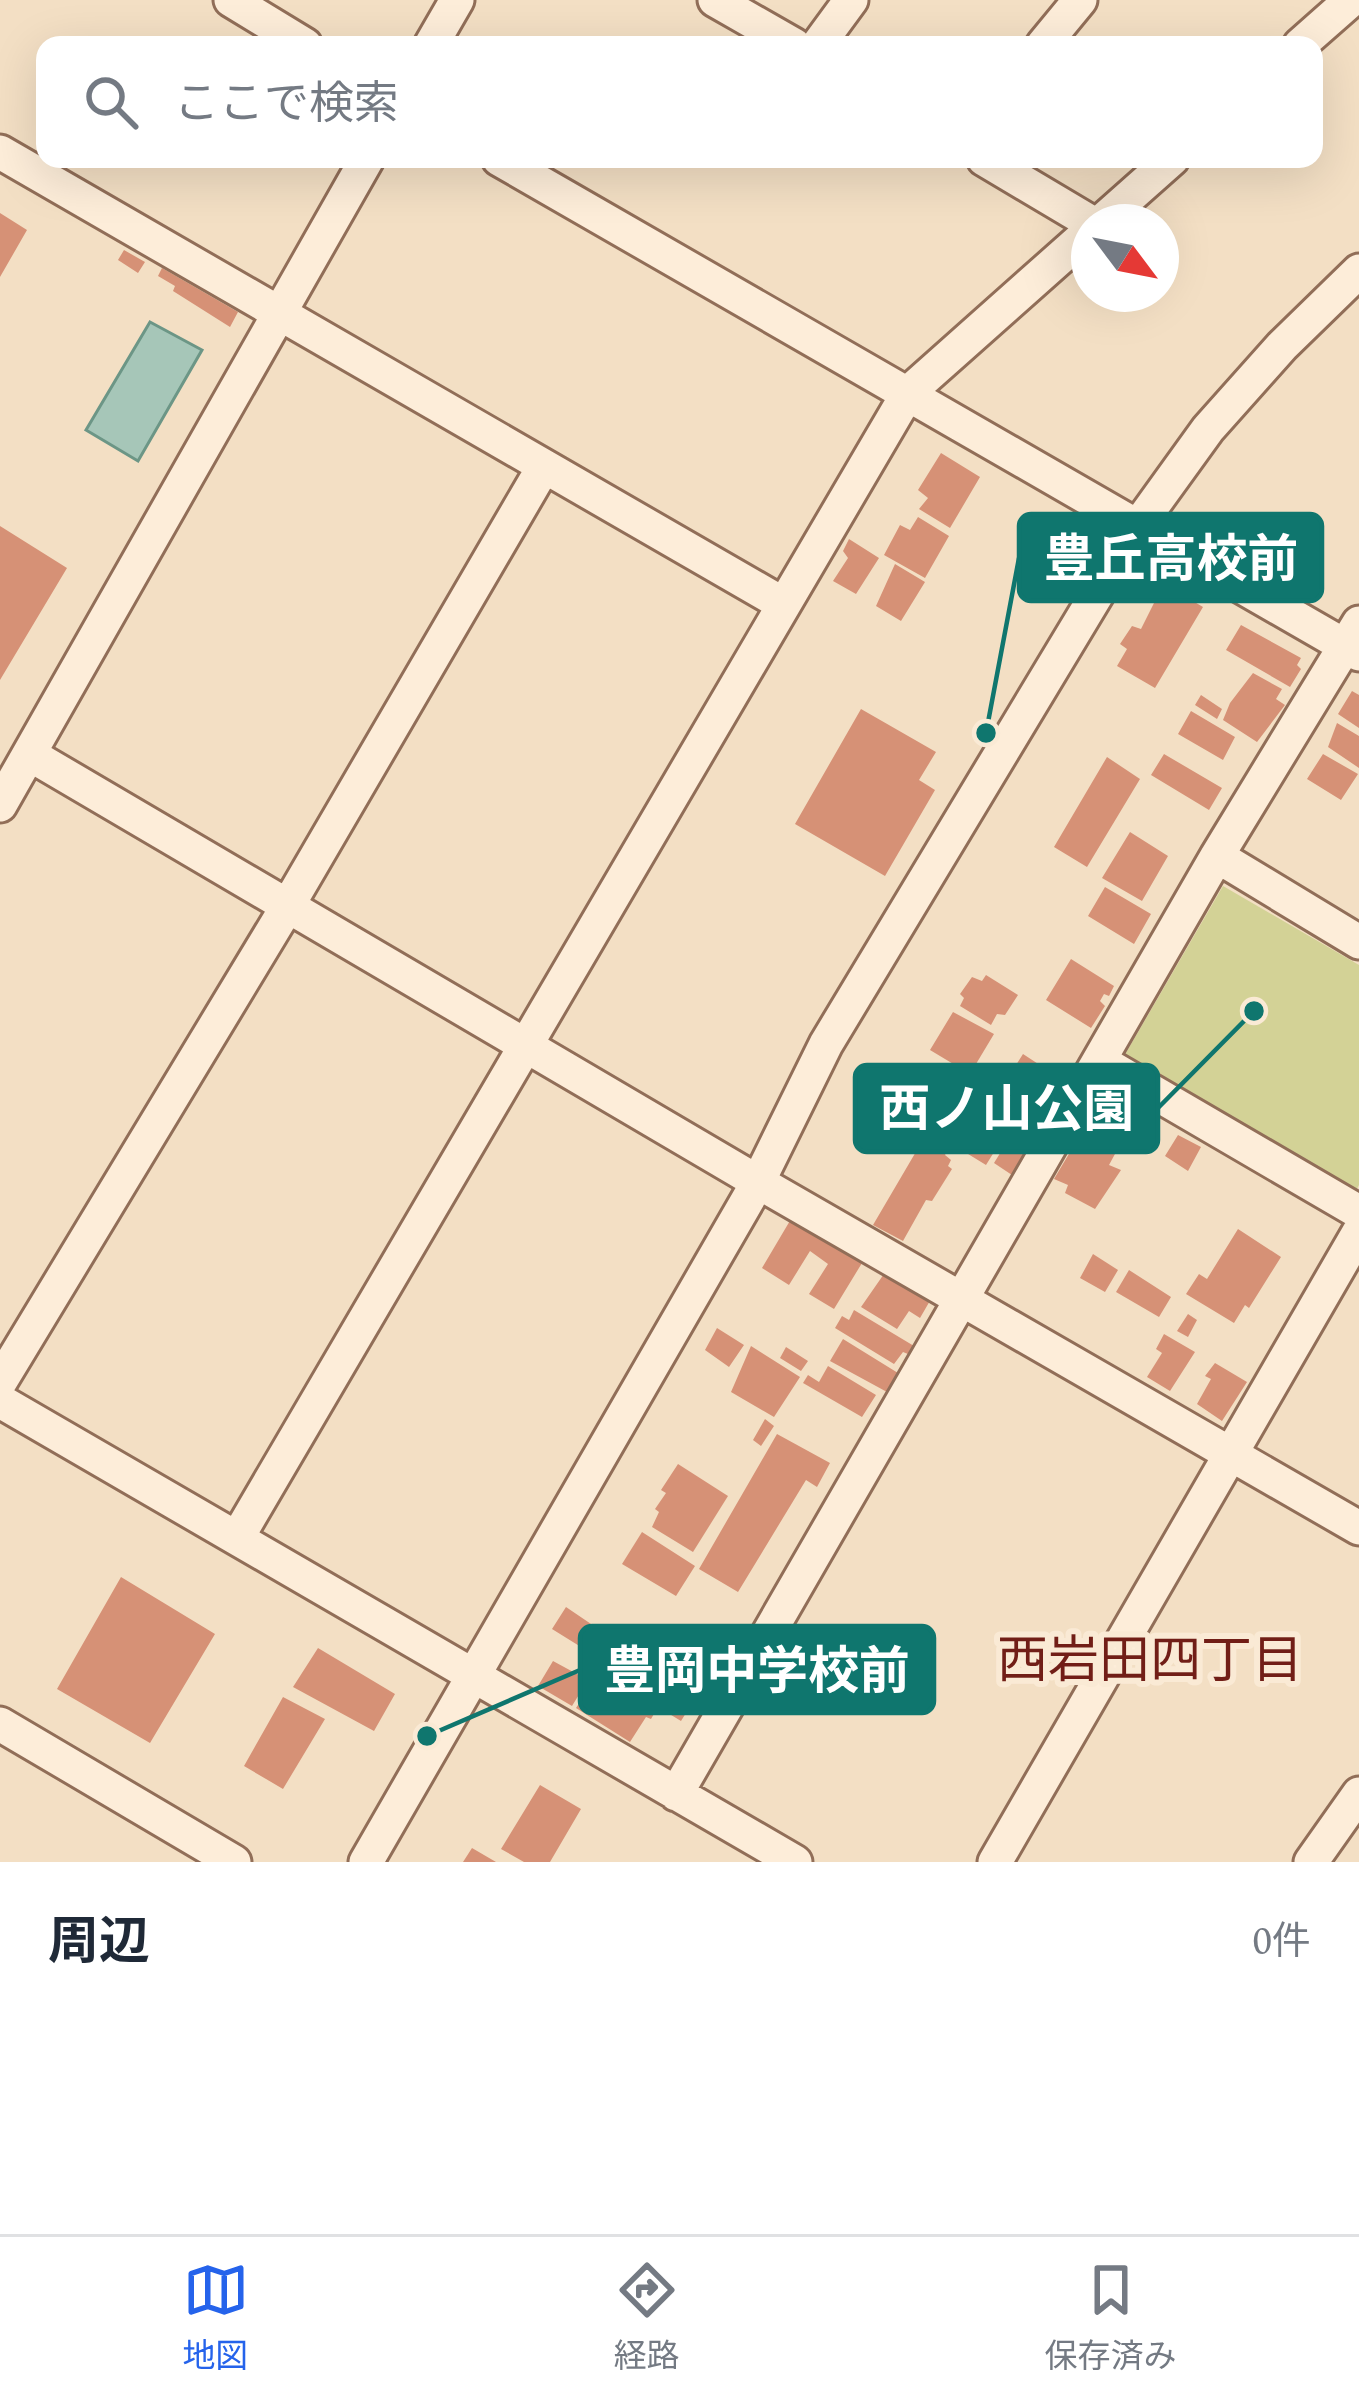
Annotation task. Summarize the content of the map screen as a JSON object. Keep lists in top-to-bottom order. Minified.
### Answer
{"districts":["西岩田四丁目"],"places":["豊丘高校前","西ノ山公園","豊岡中学校前"],"north":"bottom right","page":{"search":"ここで検索","heading":["周辺","0件"],"nav":["地図","経路","保存済み"]}}
